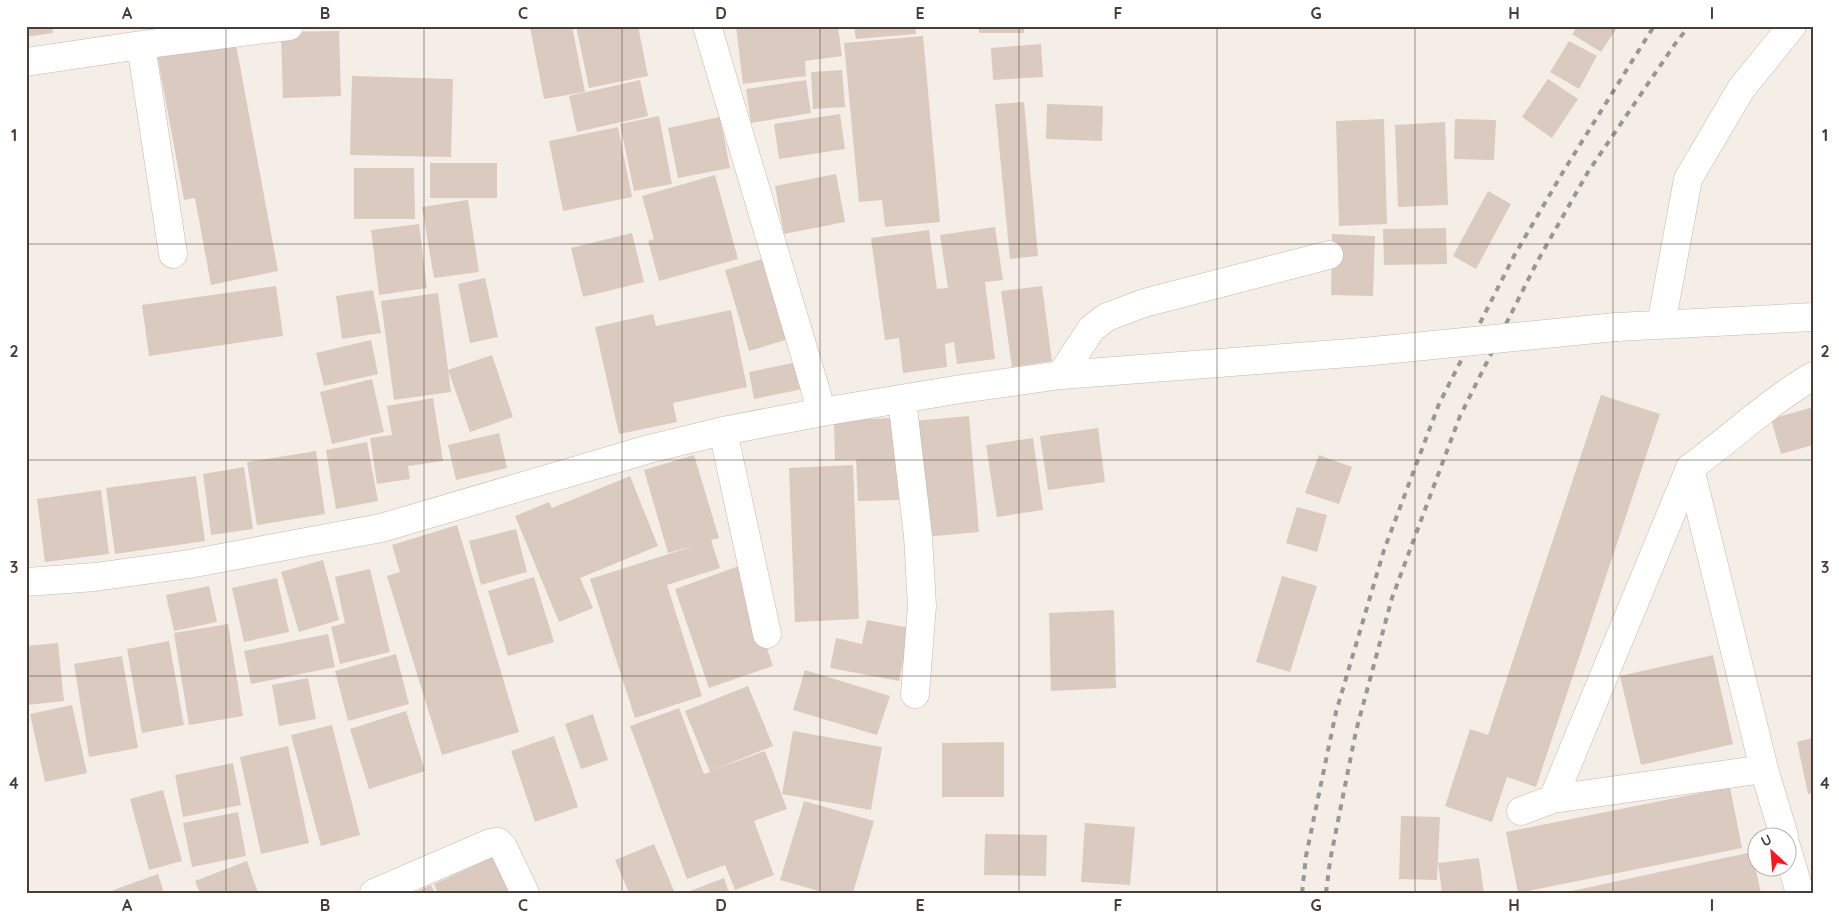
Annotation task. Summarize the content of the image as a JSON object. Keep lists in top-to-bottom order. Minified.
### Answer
{"north":"top left","grid":{"columns":["A","B","C","D","E","F","G","H","I"],"rows":["1","2","3","4"]}}
